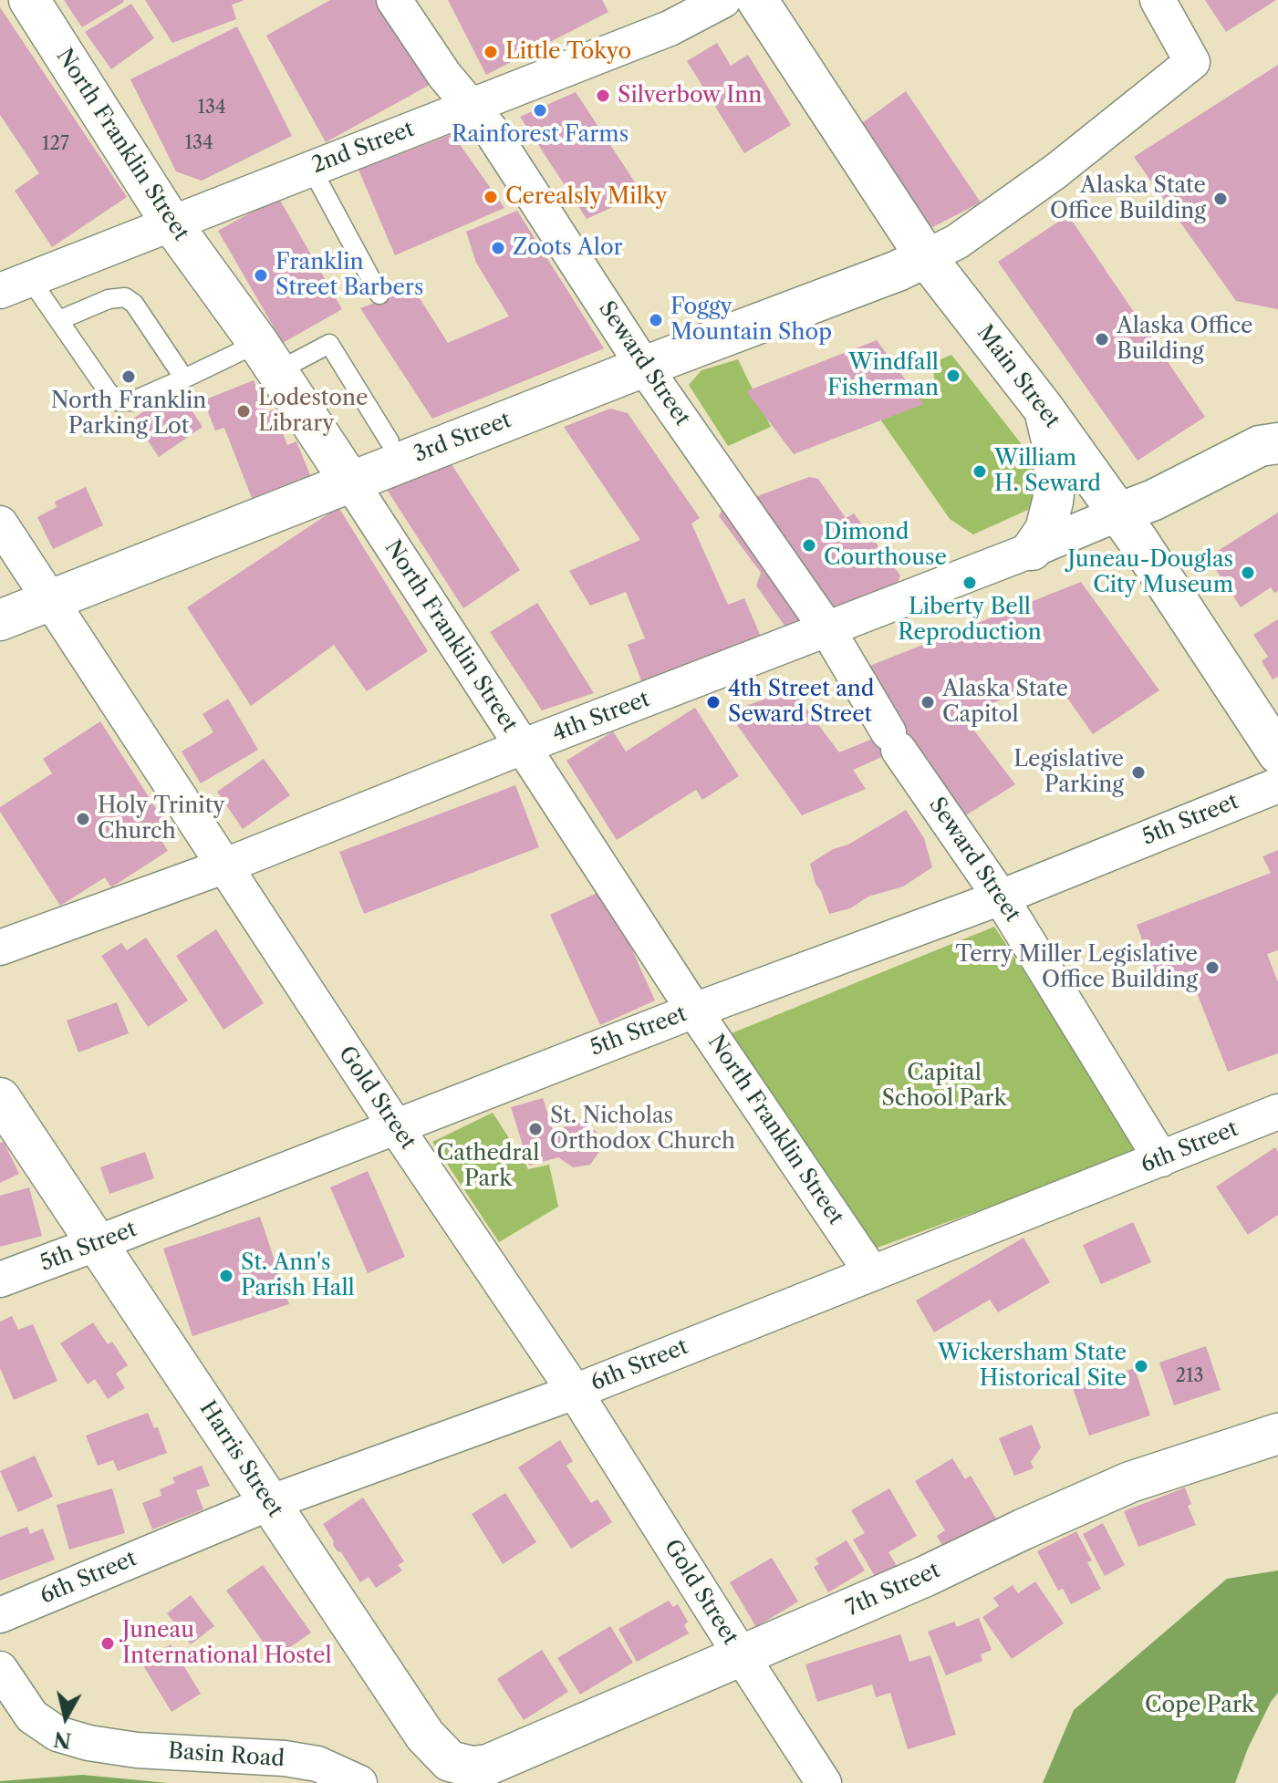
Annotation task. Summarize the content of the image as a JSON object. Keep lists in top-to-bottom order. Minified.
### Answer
{"streets":{"street":["North Franklin Street","2nd Street","Seward Street","Main Street","3rd Street","4th Street","5th Street","Gold Street","6th Street","Harris Street","7th Street","Basin Road"]},"crossings":[["North Franklin Street","2nd Street"],["North Franklin Street","3rd Street"],["North Franklin Street","4th Street"],["North Franklin Street","5th Street"],["North Franklin Street","6th Street"],["2nd Street","Seward Street"],["Seward Street","3rd Street"],["Seward Street","4th Street"],["Seward Street","5th Street"],["Seward Street","6th Street"],["Main Street","3rd Street"],["Main Street","4th Street"],["3rd Street","Gold Street"],["4th Street","Gold Street"],["5th Street","Gold Street"],["5th Street","Harris Street"],["Gold Street","6th Street"],["Gold Street","7th Street"],["6th Street","Harris Street"],["Harris Street","7th Street"]],"parks":["Capital School Park","Cathedral Park","Cope Park"],"places":["Little Tokyo","Silverbow Inn","Rainforest Farms","Cerealsly Milky","Alaska State Office Building","Zoots Alor","Franklin Street Barbers","Foggy Mountain Shop","Alaska Office Building","Windfall Fisherman","North Franklin Parking Lot","Lodestone Library","William H. Seward","Dimond Courthouse","Juneau-Douglas City Museum","Liberty Bell Reproduction","4th Street and Seward Street","Alaska State Capitol","Legislative Parking","Holy Trinity Church","Terry Miller Legislative Office Building","St. Nicholas Orthodox Church","St. Ann's Parish Hall","Wickersham State Historical Site","Juneau International Hostel"],"house_numbers":["134","134","127","213"],"north":"bottom"}
